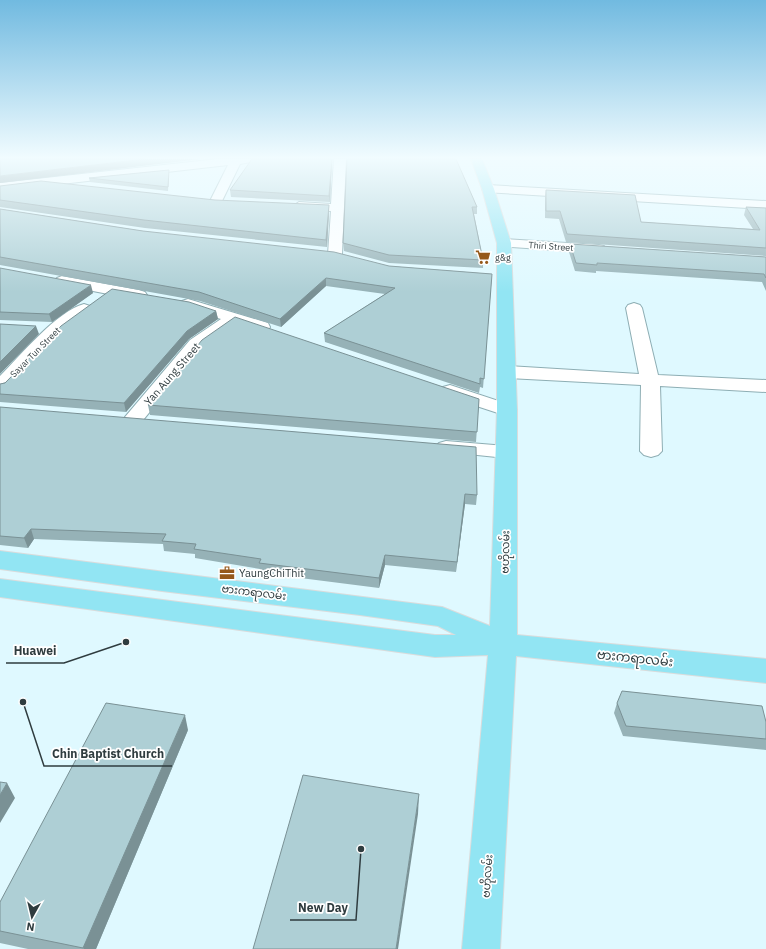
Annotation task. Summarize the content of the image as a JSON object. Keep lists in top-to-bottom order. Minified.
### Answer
{"streets":{"main road":["ဗဟိုလမ်း","ဗားကရာလမ်း"],"street":["Thiri Street","Sayar Tun Street","Yan Aung Street"]},"crossings":[["Thiri Street","ဗဟိုလမ်း"],["ဗဟိုလမ်း","ဗားကရာလမ်း"]],"places":{"supermarket":["g&g"],"office":["YaungChiThit"],"other":["Huawei","Chin Baptist Church","New Day"]},"north":"bottom"}
